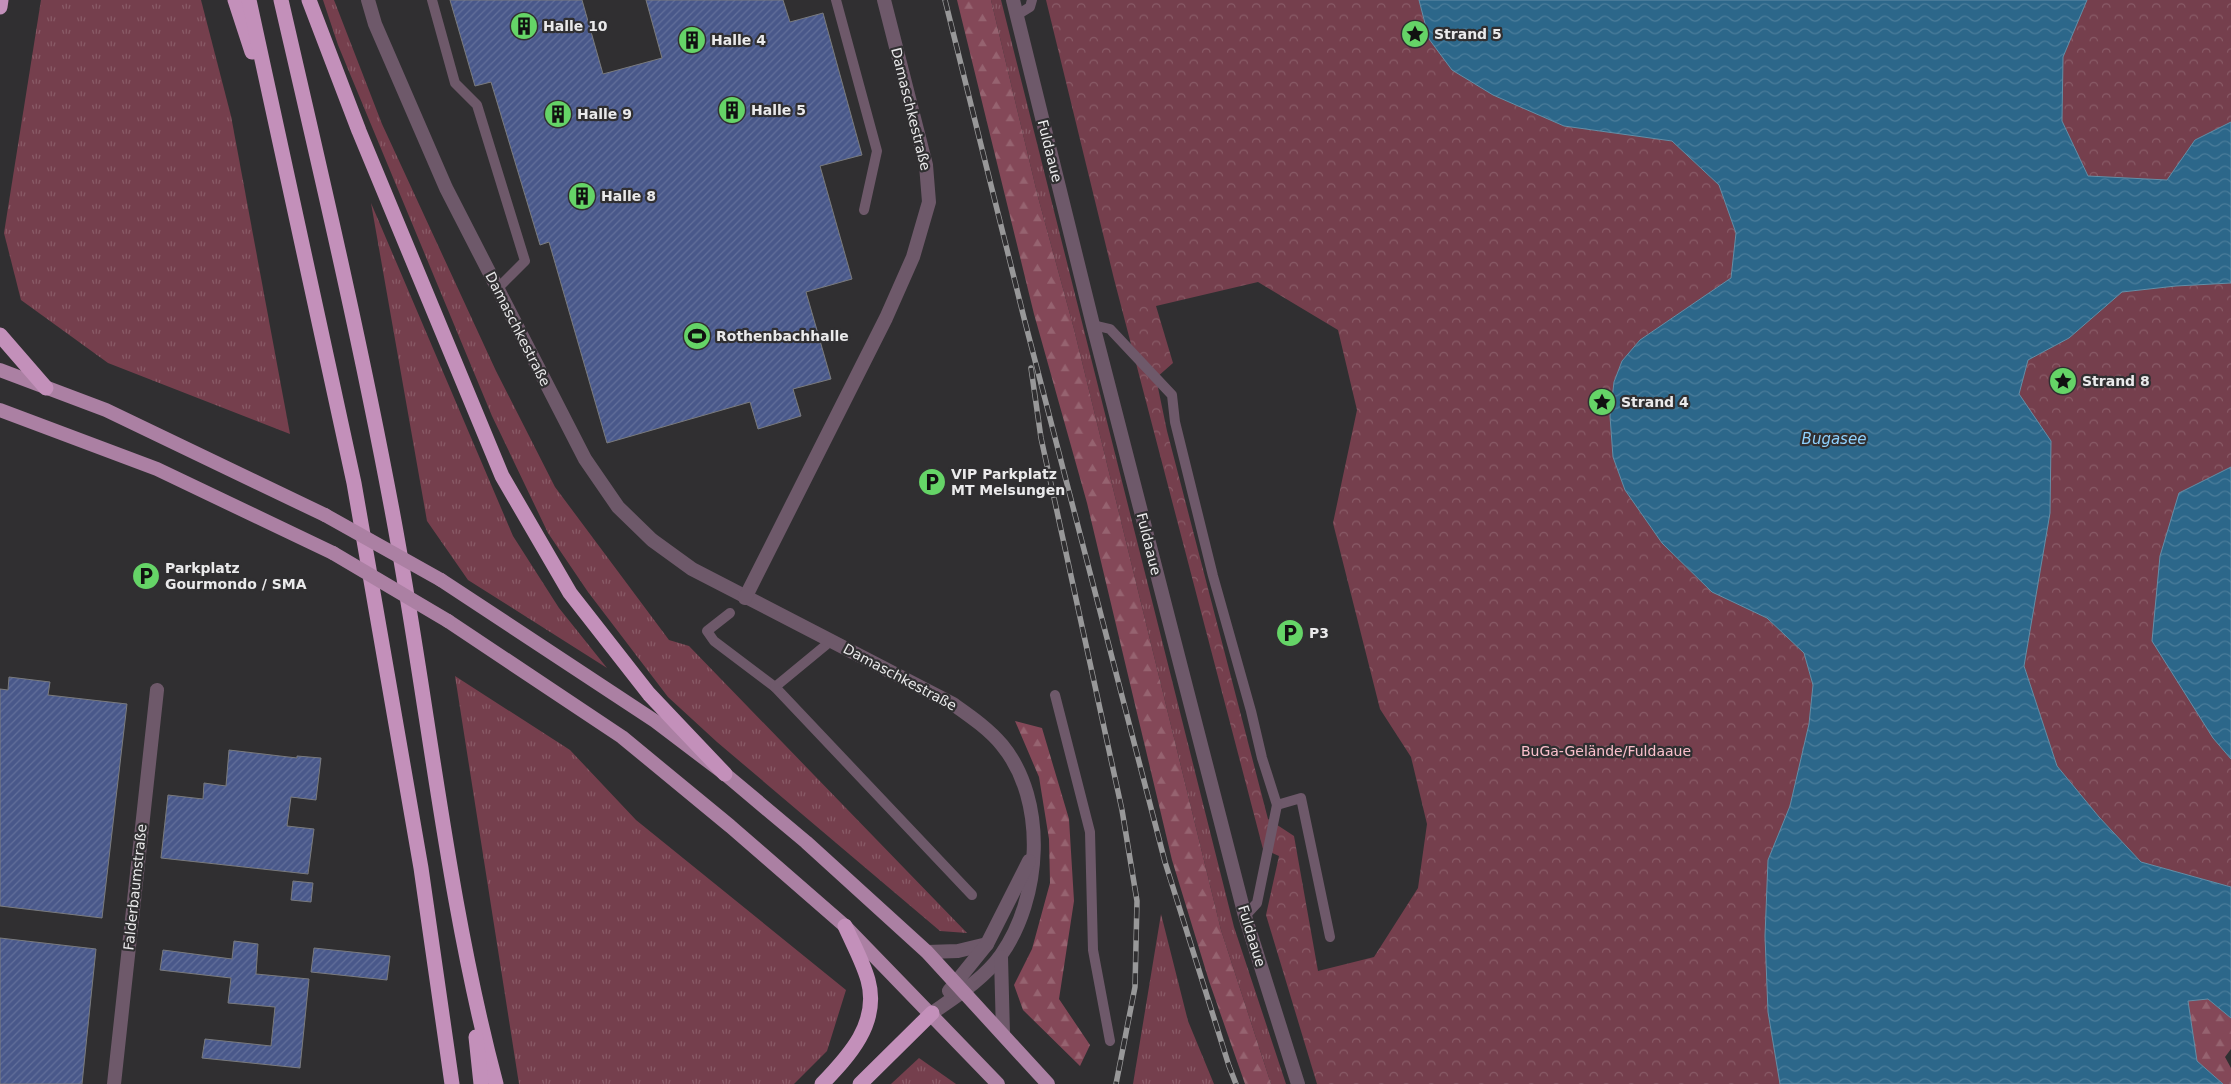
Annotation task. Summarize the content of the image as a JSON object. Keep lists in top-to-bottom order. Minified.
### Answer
{"streets":{"street":["Damaschkestraße","Fuldaaue","Falderbaumstraße"]},"water":["Bugasee"],"parks":["BuGa-Gelände/Fuldaaue"],"places":{"building":["Halle 10","Halle 4","Halle 5","Halle 9","Halle 8"],"place":["Strand 5","Strand 8","Strand 4"],"sports":["Rothenbachhalle"],"parking":["VIP Parkplatz MT Melsungen","Parkplatz Gourmondo / SMA","P3"]}}
